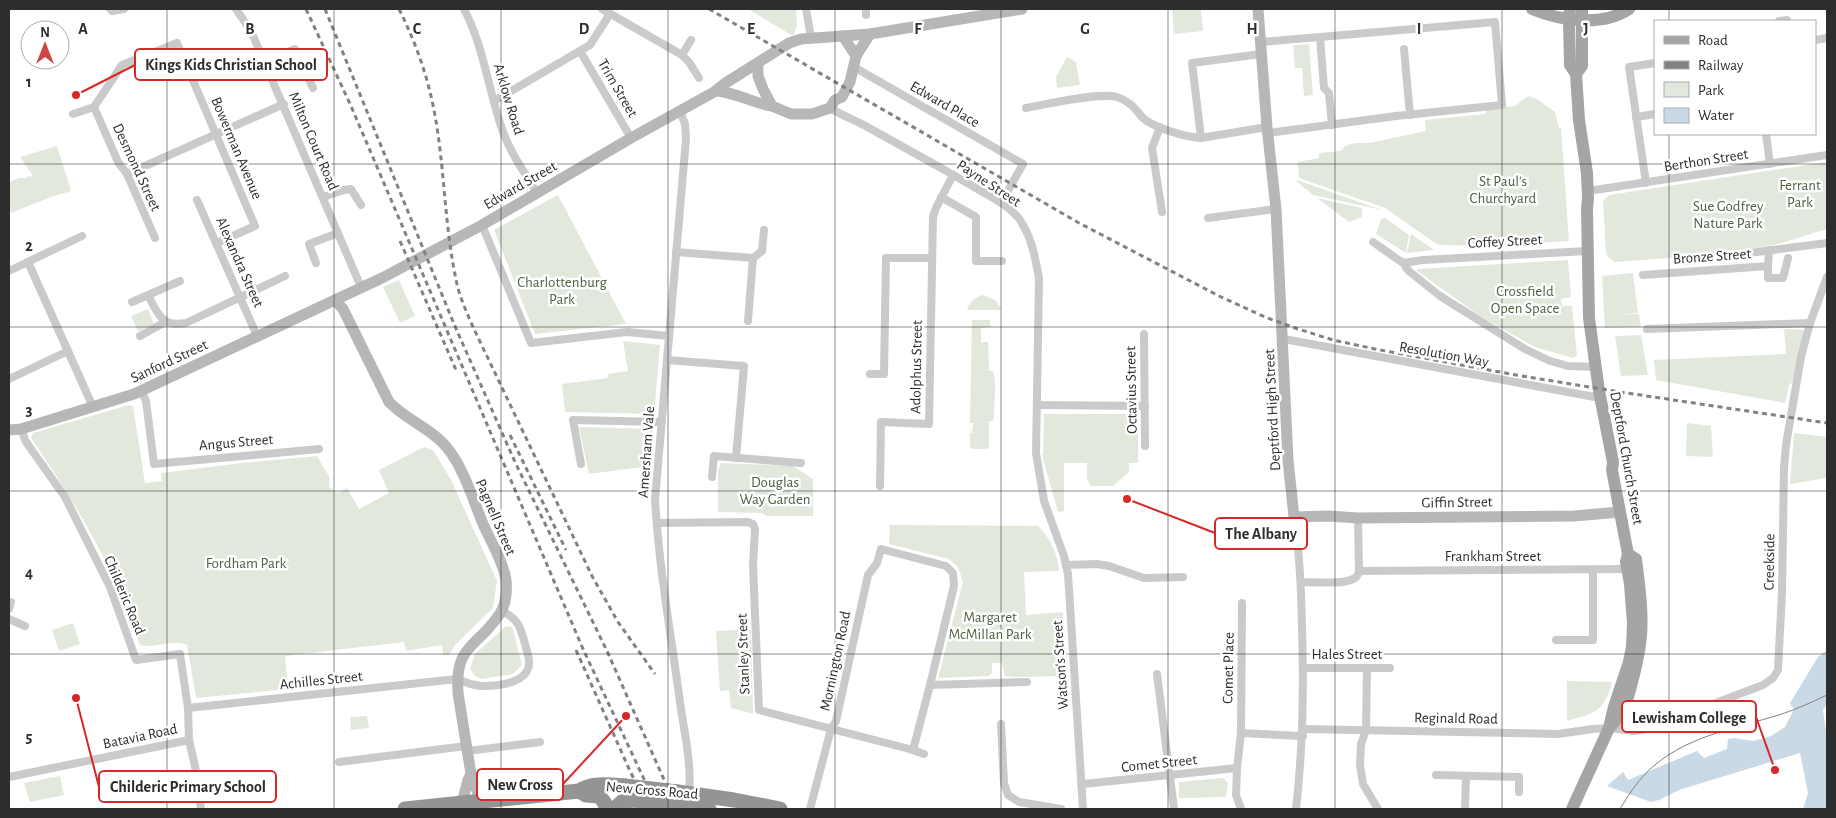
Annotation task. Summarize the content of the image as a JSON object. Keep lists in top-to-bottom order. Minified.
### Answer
{"streets":{"highway":["New Cross Road"],"main road":["Deptford Church Street"],"street":["Trim Street","Arklow Road","Edward Place","Milton Court Road","Bowerman Avenue","Berthon Street","Desmond Street","Payne Street","Edward Street","Coffey Street","Bronze Street","Alexandra Street","Resolution Way","Sanford Street","Adolphus Street","Octavius Street","Deptford High Street","Angus Street","Amersham Vale","Giffin Street","Pagnell Street","Frankham Street","Creekside","Childeric Road","Stanley Street","Hales Street","Mornington Road","Watson's Street","Comet Place","Achilles Street","Reginald Road","Batavia Road","Comet Street"]},"crossings":[["Trim Street","Arklow Road"],["Trim Street","Edward Street"],["Arklow Road","Edward Street"],["Edward Place","Payne Street"],["Edward Place","Edward Street"],["Milton Court Road","Edward Street"],["Bowerman Avenue","Desmond Street"],["Bowerman Avenue","Alexandra Street"],["Berthon Street","Deptford Church Street"],["Payne Street","Edward Street"],["Payne Street","Adolphus Street"],["Payne Street","Watson's Street"],["Edward Street","Sanford Street"],["Edward Street","Amersham Vale"],["Edward Street","Pagnell Street"],["Coffey Street","Deptford Church Street"],["Alexandra Street","Sanford Street"],["Resolution Way","Deptford High Street"],["Resolution Way","Deptford Church Street"],["Sanford Street","Angus Street"],["Sanford Street","Pagnell Street"],["Sanford Street","Childeric Road"],["Deptford High Street","Giffin Street"],["Deptford High Street","Frankham Street"],["Deptford High Street","Hales Street"],["Deptford High Street","Reginald Road"],["Amersham Vale","Stanley Street"],["Amersham Vale","New Cross Road"],["Deptford Church Street","Giffin Street"],["Deptford Church Street","Frankham Street"],["Deptford Church Street","Creekside"],["Deptford Church Street","Reginald Road"],["Creekside","Reginald Road"],["Childeric Road","Achilles Street"],["Childeric Road","Batavia Road"],["Stanley Street","Mornington Road"],["Watson's Street","Comet Street"]],"parks":["St Paul's Churchyard","Ferrant Park","Sue Godfrey Nature Park","Charlottenburg Park","Crossfield Open Space","Douglas Way Garden","Fordham Park","Margaret McMillan Park"],"places":["Kings Kids Christian School","The Albany","Childeric Primary School","New Cross","Lewisham College"],"legend":["Road","Railway","Park","Water"],"north":"top","grid":{"columns":["A","B","C","D","E","F","G","H","I","J"],"rows":["1","2","3","4","5"]}}
